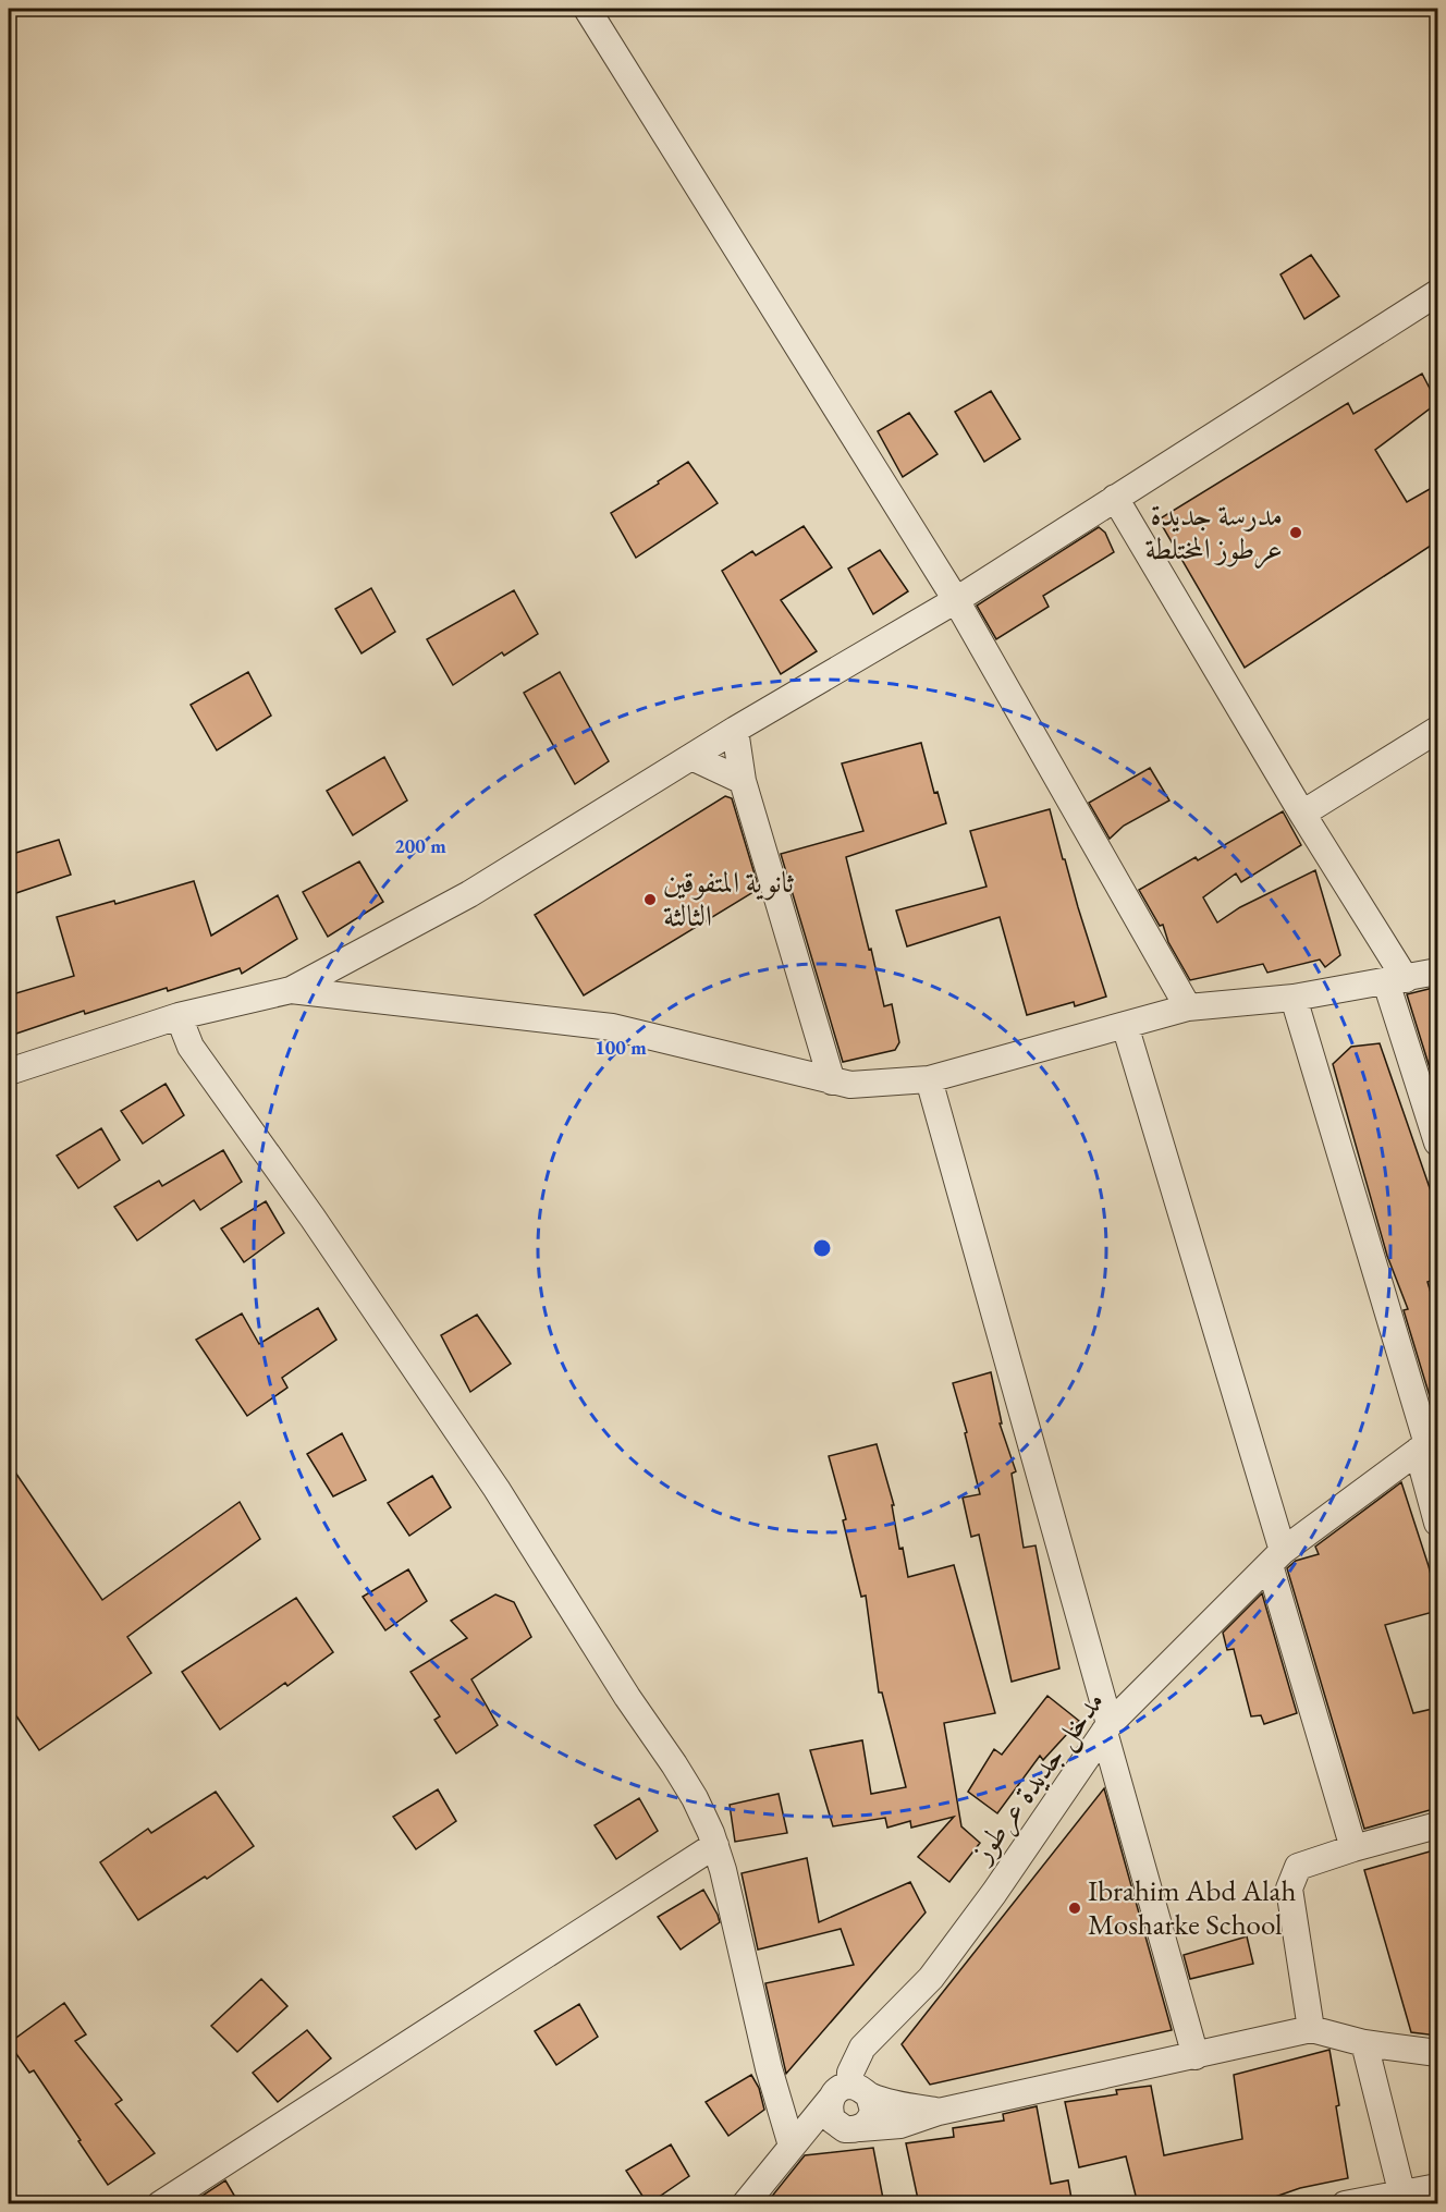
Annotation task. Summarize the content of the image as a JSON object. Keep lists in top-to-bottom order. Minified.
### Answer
{"streets":{"street":["مدخل جديدة عرطوز"]},"places":["مدرسة جديدة عرطوز المختلطة","ثانوية المتفوقين الثالثة","Ibrahim Abd Alah Mosharke School"],"rings":["200 m","100 m"]}
